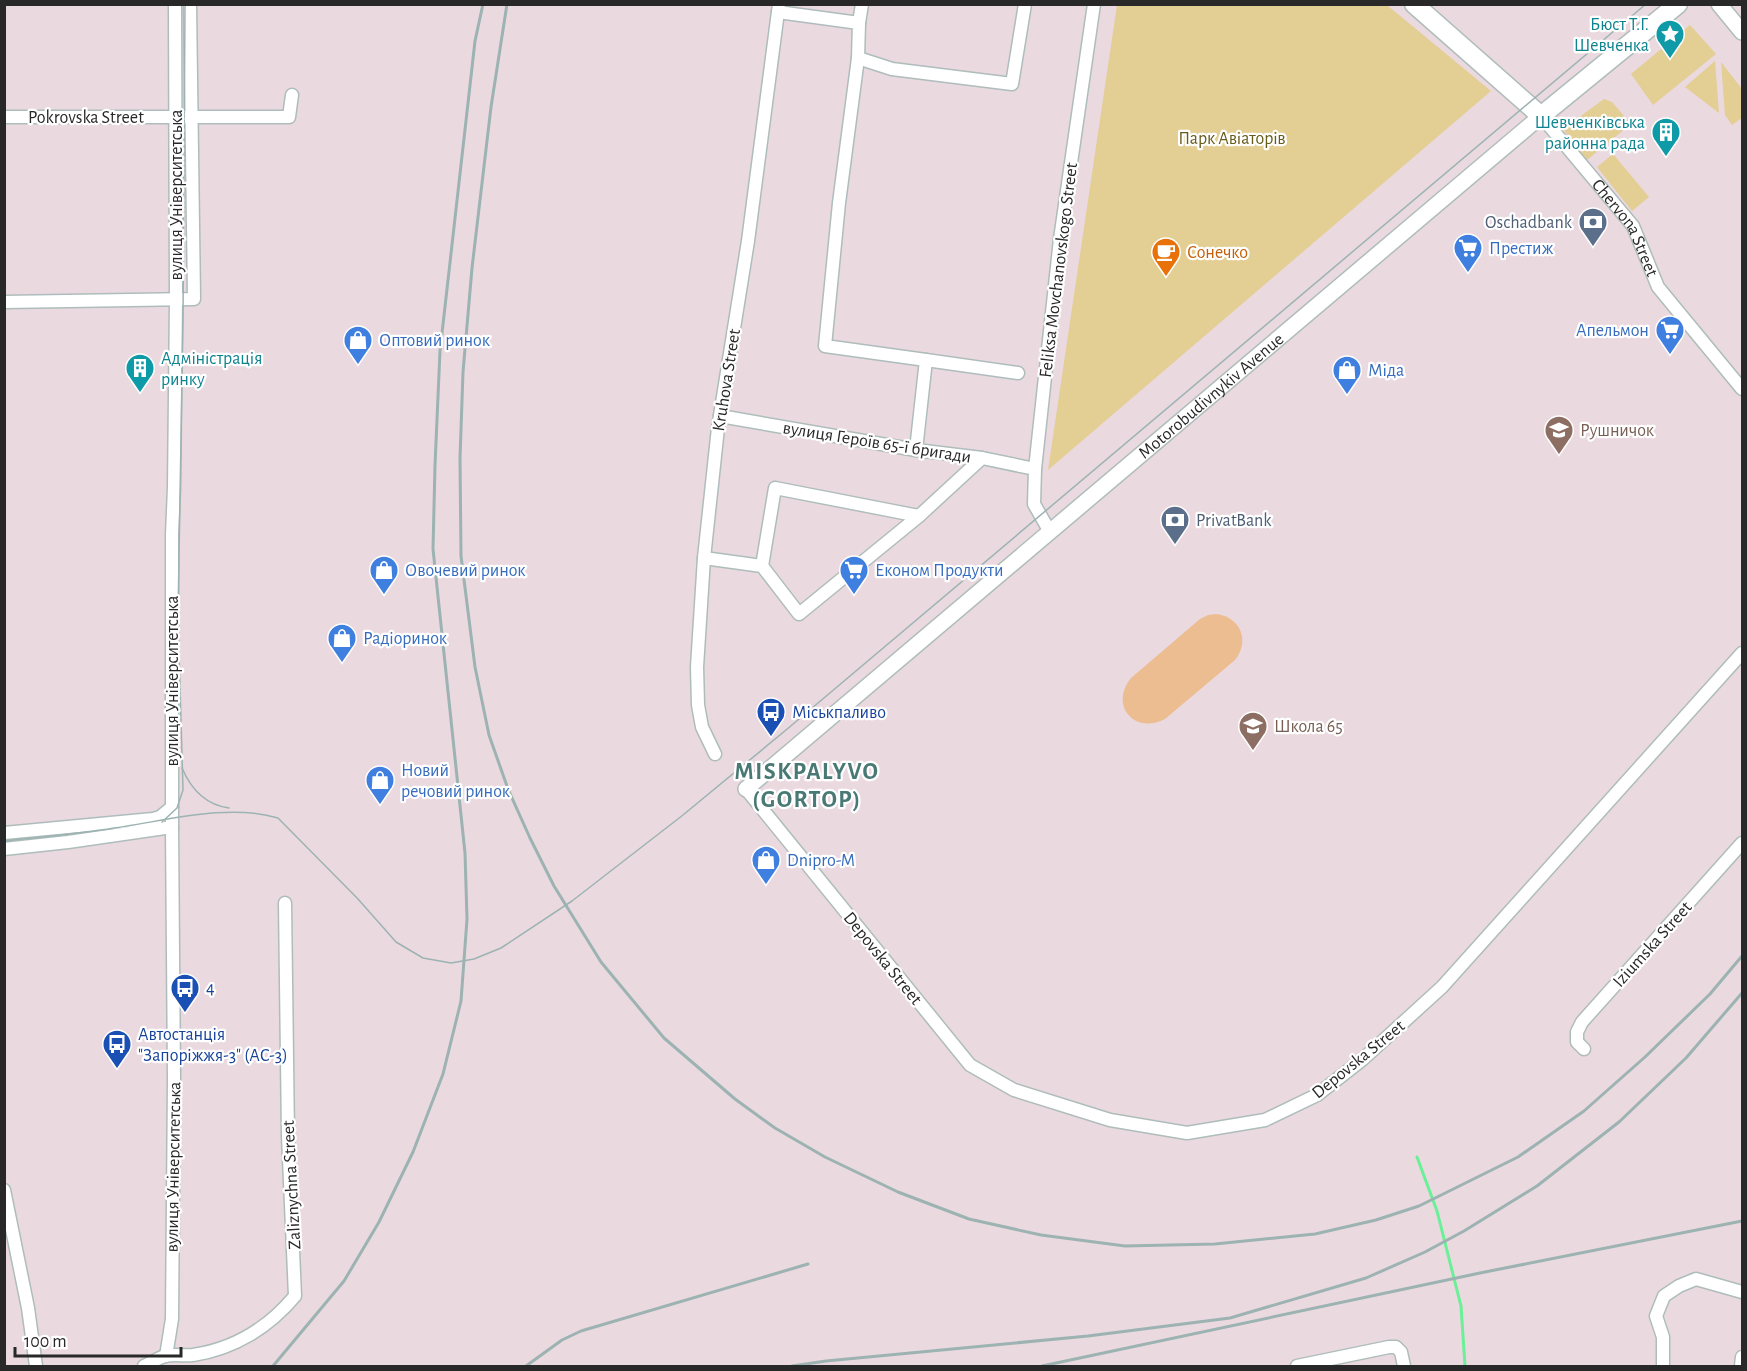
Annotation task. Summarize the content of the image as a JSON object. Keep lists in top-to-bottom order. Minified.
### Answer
{"streets":{"main road":["Chervona Street","Motorobudivnykiv Avenue"],"street":["Pokrovska Street","вулиця Університетська","Feliksa Movchanovskogo Street","Kruhova Street","вулиця Героїв 65-ї бригади","Iziumska Street","Depovska Street","Zaliznychna Street"]},"crossings":[["Pokrovska Street","вулиця Університетська"],["вулиця Університетська","Zaliznychna Street"],["Chervona Street","Motorobudivnykiv Avenue"],["Feliksa Movchanovskogo Street","Motorobudivnykiv Avenue"],["Feliksa Movchanovskogo Street","вулиця Героїв 65-ї бригади"],["Kruhova Street","вулиця Героїв 65-ї бригади"],["Motorobudivnykiv Avenue","Depovska Street"]],"districts":["MISKPALYVO (GORTOP)"],"parks":["Парк Авіаторів"],"places":{"place":["Бюст Т.Г. Шевченка"],"building":["Шевченківська районна рада","Адміністрація ринку"],"bank":["Oschadbank","PrivatBank"],"supermarket":["Престиж","Апельмон","Економ Продукти"],"cafe":["Сонечко"],"shop":["Оптовий ринок","Міда","Овочевий ринок","Радіоринок","Новий речовий ринок","Dnipro-M"],"school or university":["Рушничок","Школа 65"],"bus stop":["Міськпаливо","4","Автостанція \"Запоріжжя-3\" (АС-3)"]},"scale_bar":"100 m"}
